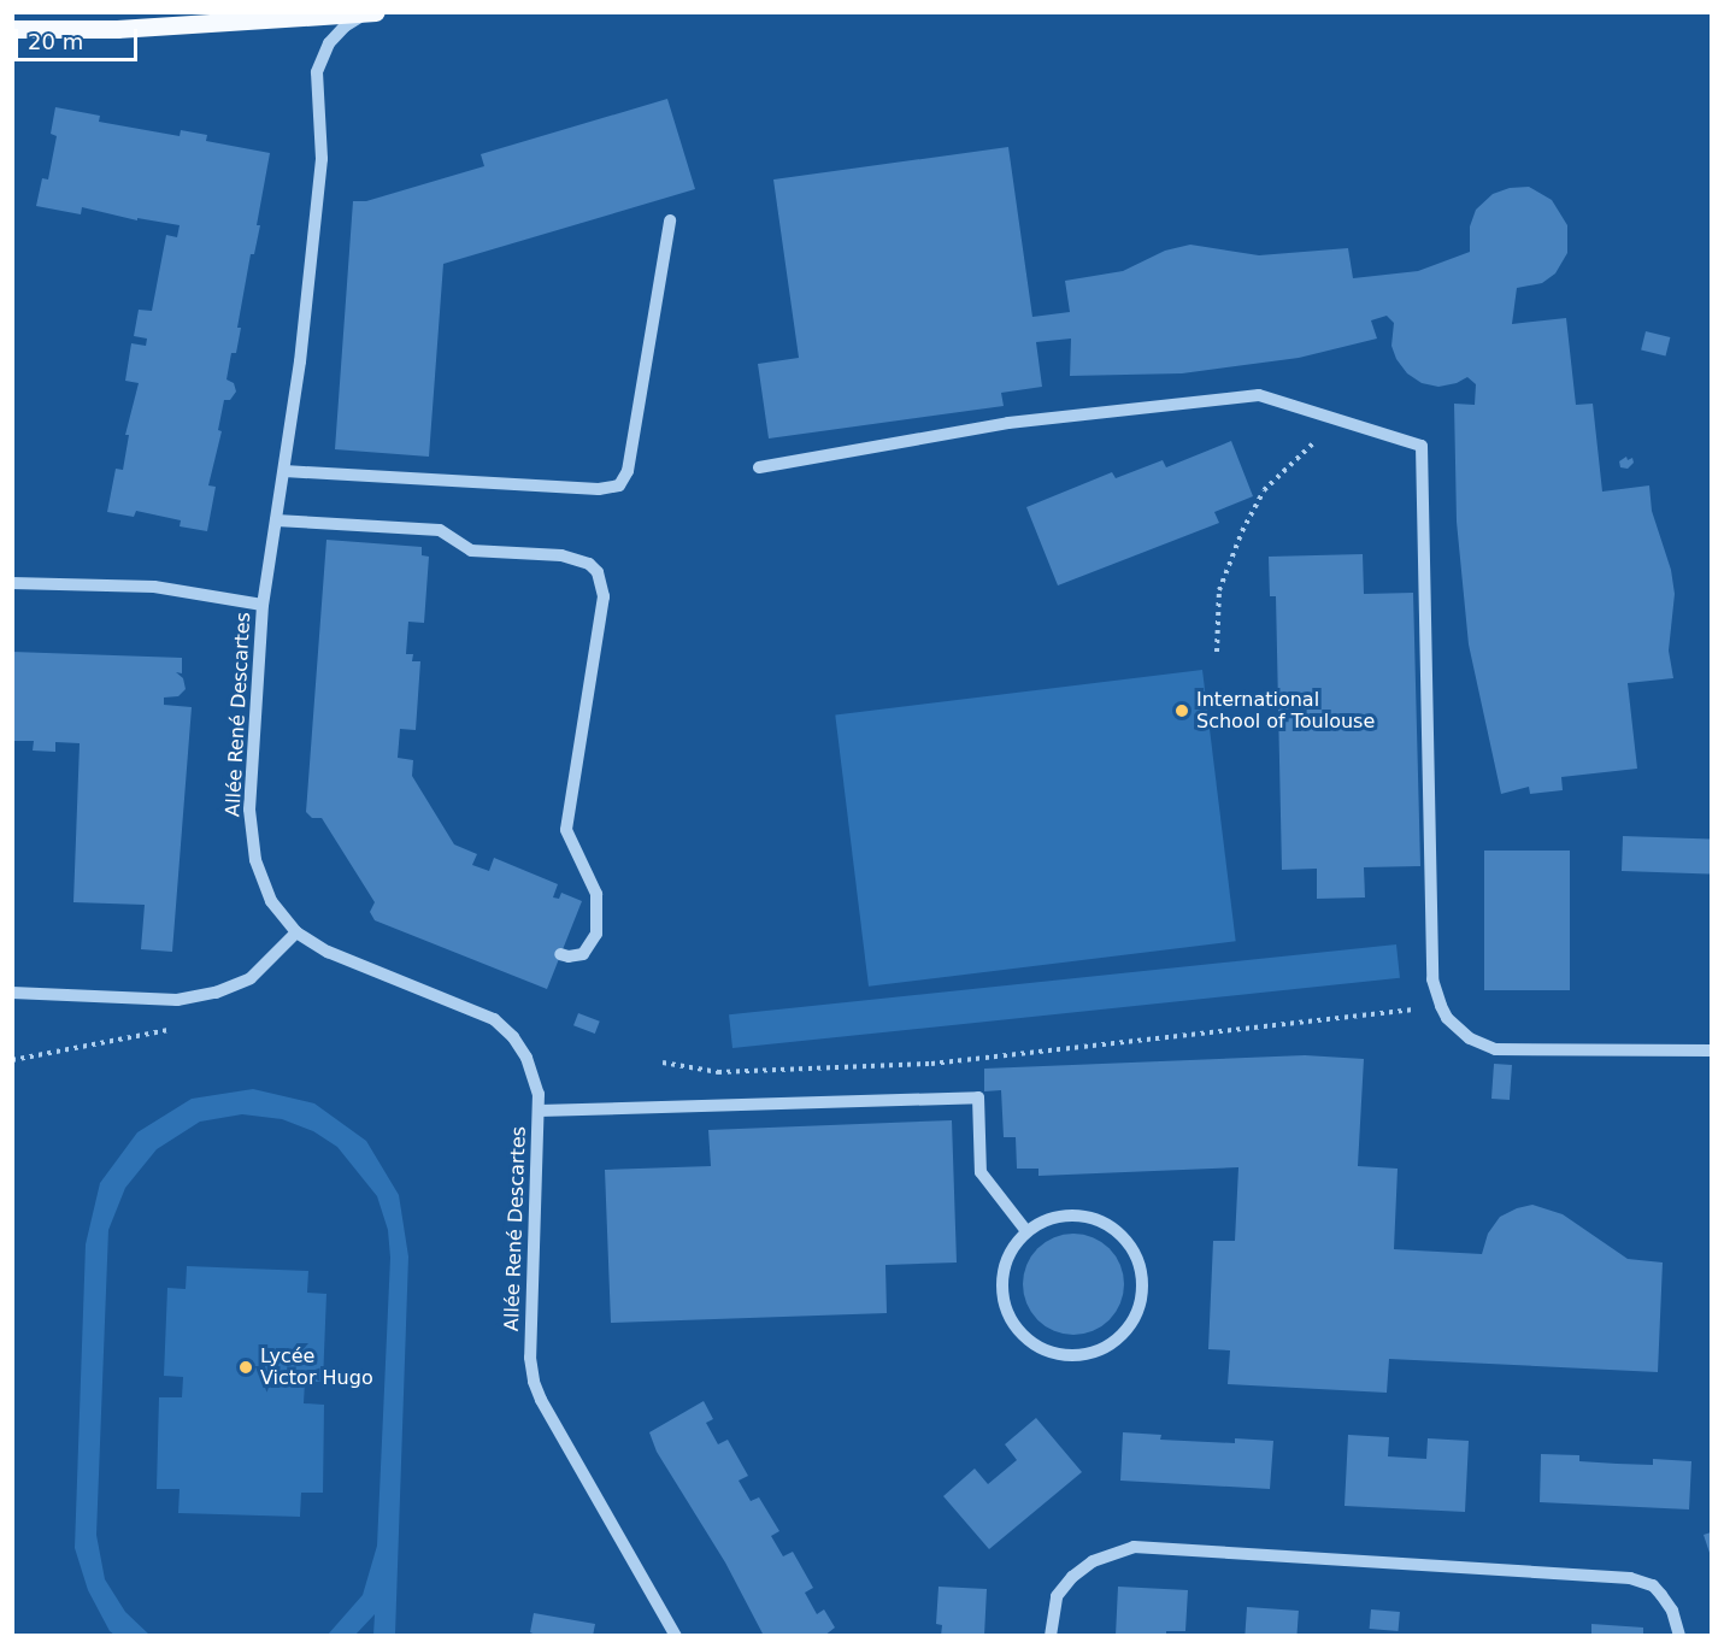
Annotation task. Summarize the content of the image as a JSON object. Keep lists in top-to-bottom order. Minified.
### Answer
{"streets":{"street":["Allée René Descartes"]},"places":["International School of Toulouse","Lycée Victor Hugo"],"scale_bar":"20 m"}
